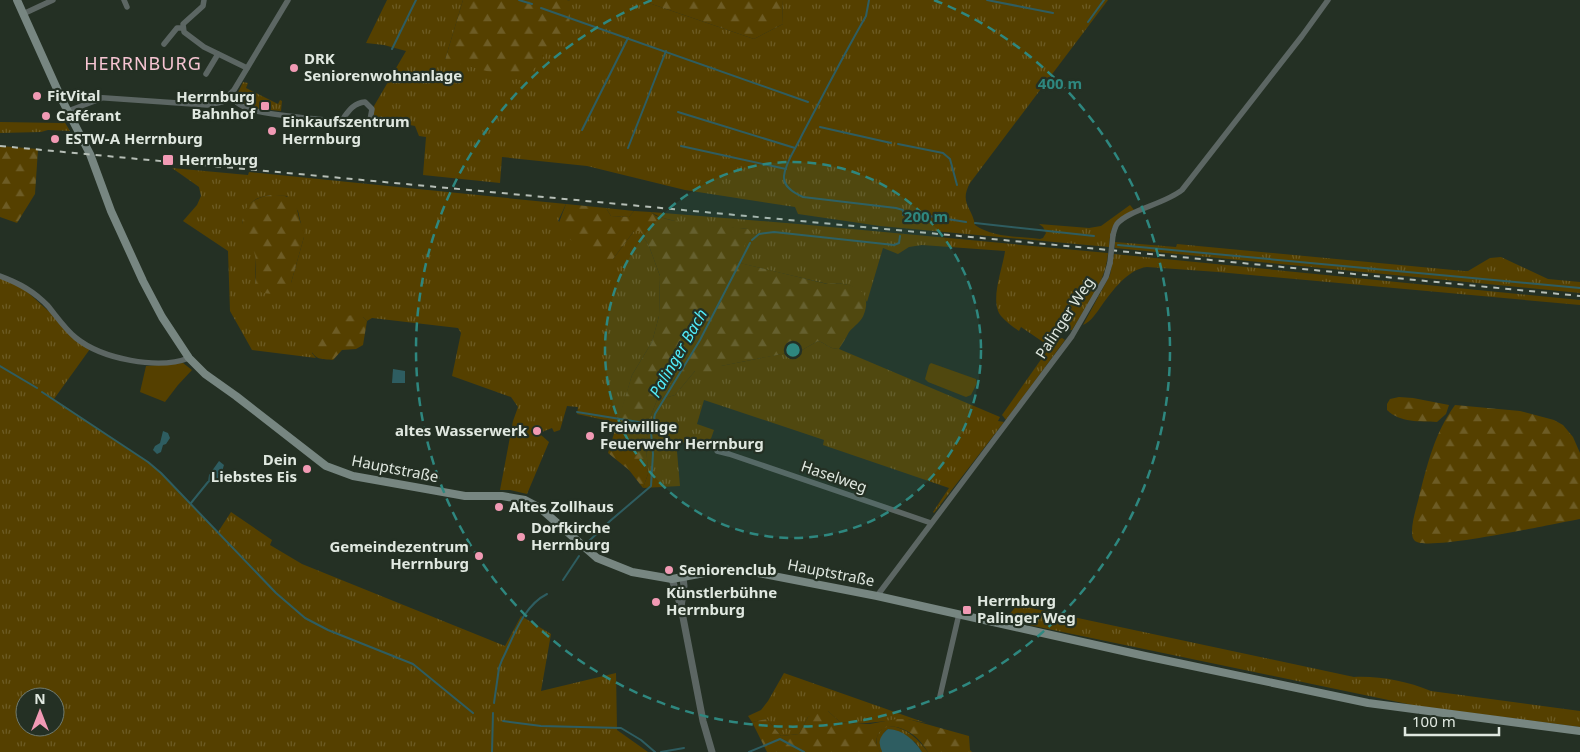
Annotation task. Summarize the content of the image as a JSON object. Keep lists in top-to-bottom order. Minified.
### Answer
{"streets":{"main road":["Hauptstraße"],"street":["Palinger Weg","Haselweg"]},"crossings":[["Palinger Weg","Hauptstraße"],["Palinger Weg","Haselweg"]],"districts":["HERRNBURG"],"water":["Palinger Bach"],"places":{"other":["DRK Seniorenwohnanlage","FitVital","Caférant","Einkaufszentrum Herrnburg","ESTW-A Herrnburg","altes Wasserwerk","Freiwillige Feuerwehr Herrnburg","Dein Liebstes Eis","Altes Zollhaus","Dorfkirche Herrnburg","Gemeindezentrum Herrnburg","Seniorenclub","Künstlerbühne Herrnburg"],"transit":["Herrnburg Bahnhof","Herrnburg","Herrnburg Palinger Weg"]},"scale_bar":"100 m","north":"top","rings":["400 m","200 m"]}
